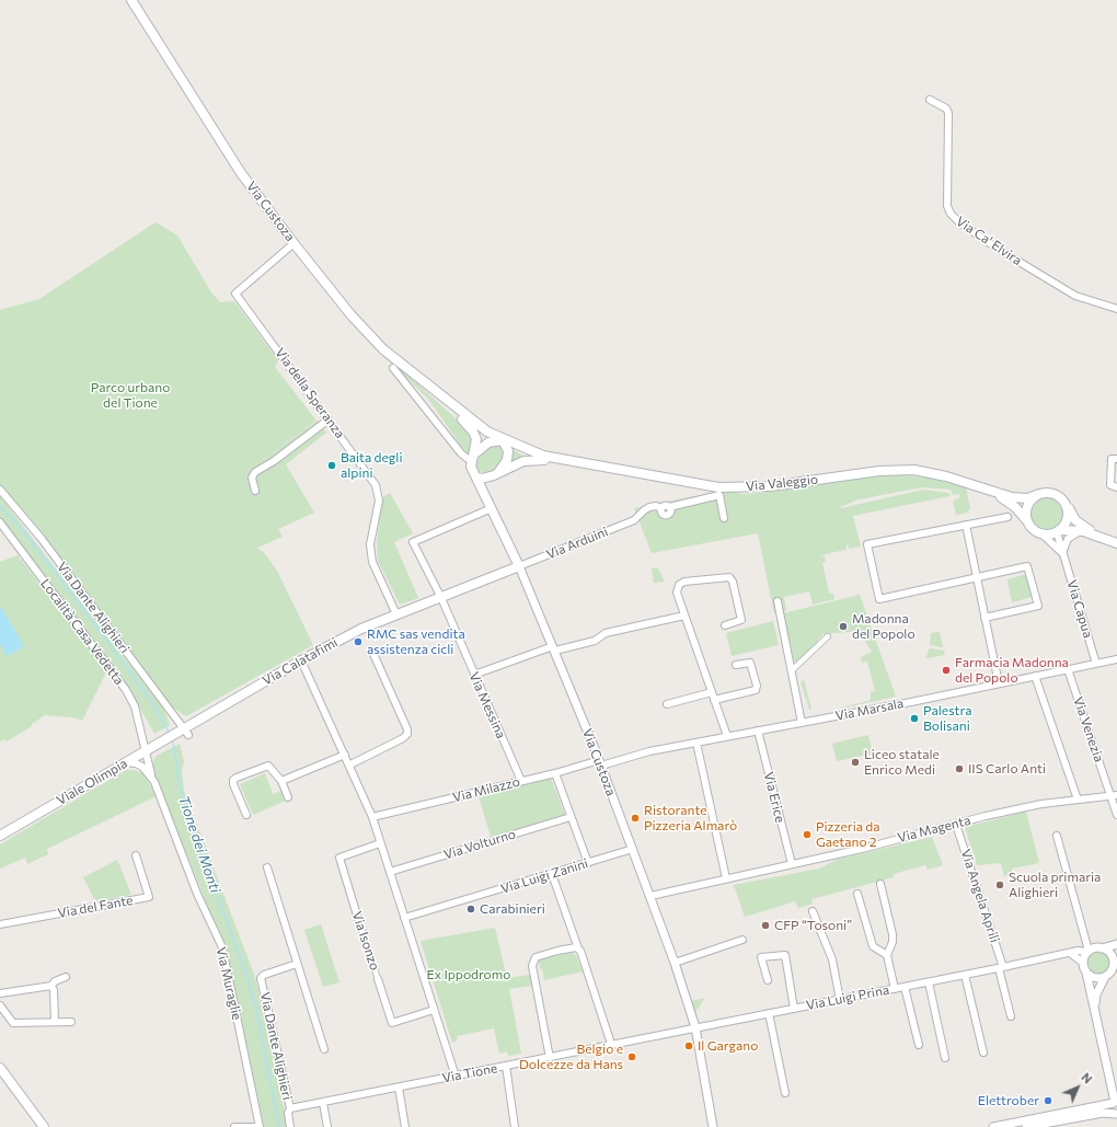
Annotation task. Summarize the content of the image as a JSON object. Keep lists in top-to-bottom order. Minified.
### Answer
{"streets":{"main road":["Via Custoza","Via Valeggio","Via Calatafimi","Viale Olimpia"],"street":["Via Ca' Elvira","Via della Speranza","Via Arduini","Via Dante Alighieri","Via Capua","Località Casa Vedetta","Via Messina","Via Marsala","Via Venezia","Via Milazzo","Via Erice","Via Magenta","Via Volturno","Via Luigi Zanini","Via Angela Aprili","Via del Fante","Via Isonzo","Via Muraglie","Via Luigi Prina","Via Tione"]},"crossings":[["Via Custoza","Via Valeggio"],["Via Custoza","Via Arduini"],["Via Custoza","Via Calatafimi"],["Via Custoza","Via Messina"],["Via Custoza","Via Marsala"],["Via Custoza","Via Milazzo"],["Via Custoza","Via Magenta"],["Via Custoza","Via Luigi Zanini"],["Via Custoza","Via Luigi Prina"],["Via Custoza","Via Tione"],["Via della Speranza","Via Calatafimi"],["Via Valeggio","Via Capua"],["Via Arduini","Via Calatafimi"],["Via Dante Alighieri","Via Calatafimi"],["Via Dante Alighieri","Viale Olimpia"],["Via Dante Alighieri","Via Tione"],["Via Capua","Via Marsala"],["Località Casa Vedetta","Viale Olimpia"],["Località Casa Vedetta","Via Muraglie"],["Via Calatafimi","Via Messina"],["Via Calatafimi","Viale Olimpia"],["Via Messina","Via Milazzo"],["Via Marsala","Via Venezia"],["Via Marsala","Via Milazzo"],["Via Marsala","Via Erice"],["Via Venezia","Via Magenta"],["Viale Olimpia","Via Muraglie"],["Via Erice","Via Magenta"],["Via Magenta","Via Angela Aprili"],["Via Angela Aprili","Via Luigi Prina"],["Via Luigi Prina","Via Tione"]],"water":["Tione dei Monti"],"parks":["Parco urbano del Tione","Ex Ippodromo"],"places":["Baita degli alpini","Madonna del Popolo","RMC sas vendita assistenza cicli","Farmacia Madonna del Popolo","Palestra Bolisani","Liceo statale Enrico Medi","IIS Carlo Anti","Ristorante Pizzeria Almarò","Pizzeria da Gaetano 2","Scuola primaria Alighieri","Carabinieri","CFP “Tosoni”","Il Gargano","Belgio e Dolcezze da Hans","Elettrober"],"north":"top right"}
